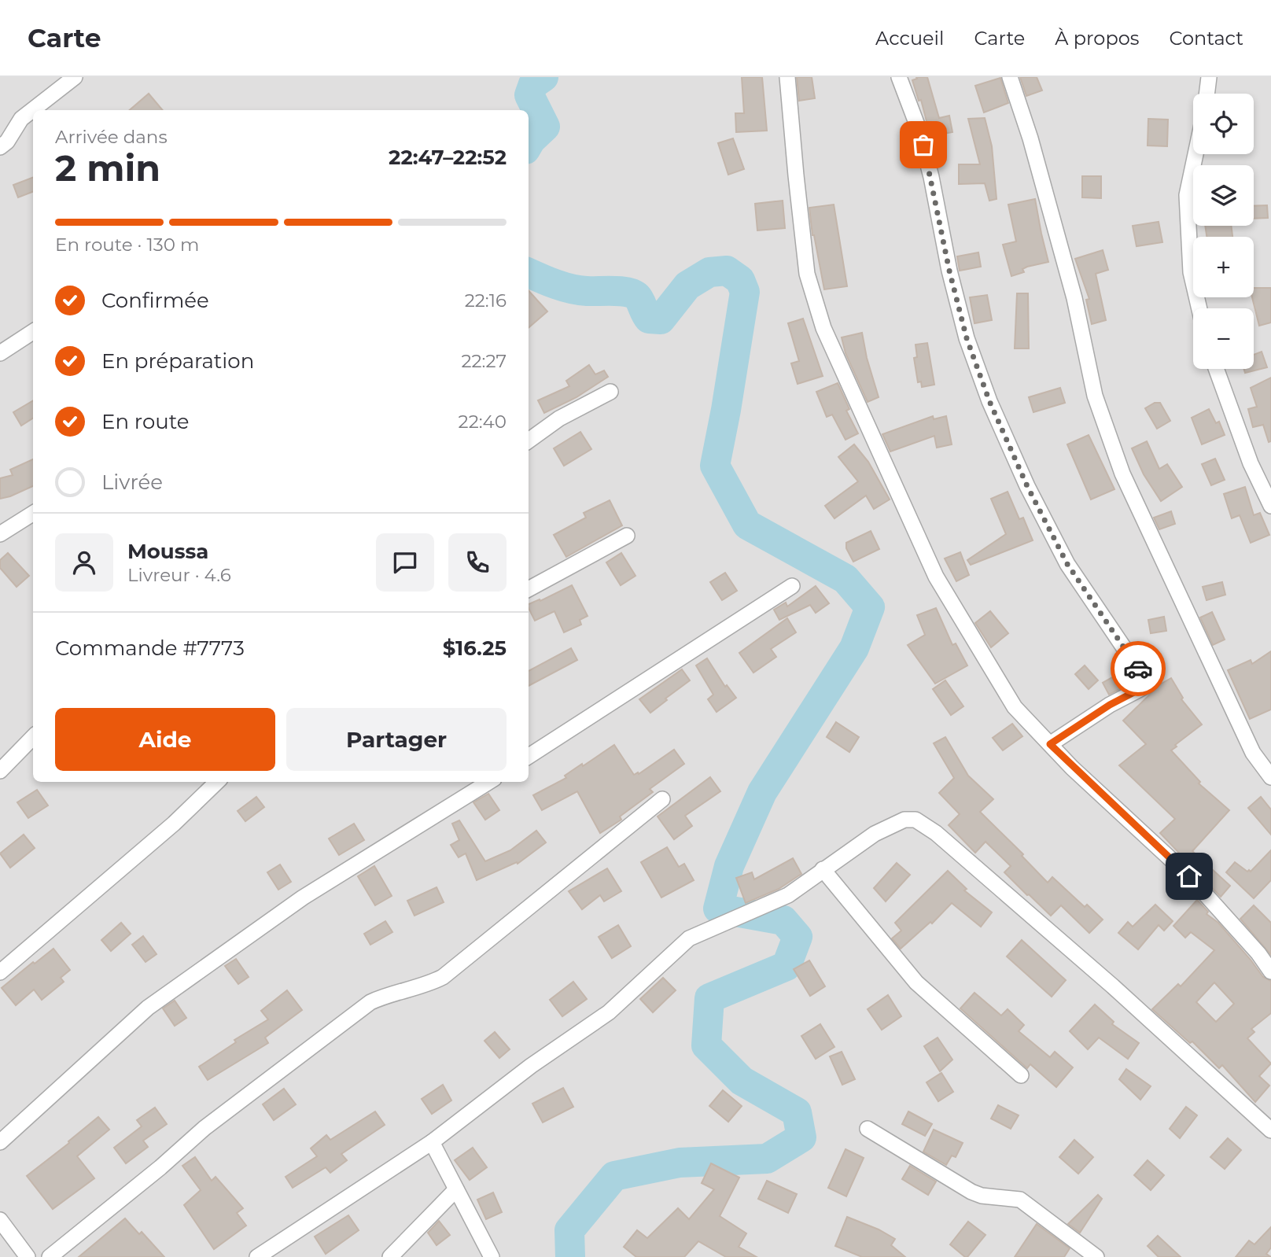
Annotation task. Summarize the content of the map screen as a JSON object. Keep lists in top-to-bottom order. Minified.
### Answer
{"page":{"header":"Carte","nav":["Accueil","Carte","À propos","Contact"],"map_buttons":["+","−"],"heading":["2 min","Arrivée dans","22:47–22:52"],"panel":["Moussa","Livreur · 4.6","Commande #7773","$16.25"],"bar":"En route · 130 m","list":[["Confirmée","22:16"],["En préparation","22:27"],["En route","22:40"],"Livrée"],"buttons":["Aide","Partager"]}}
